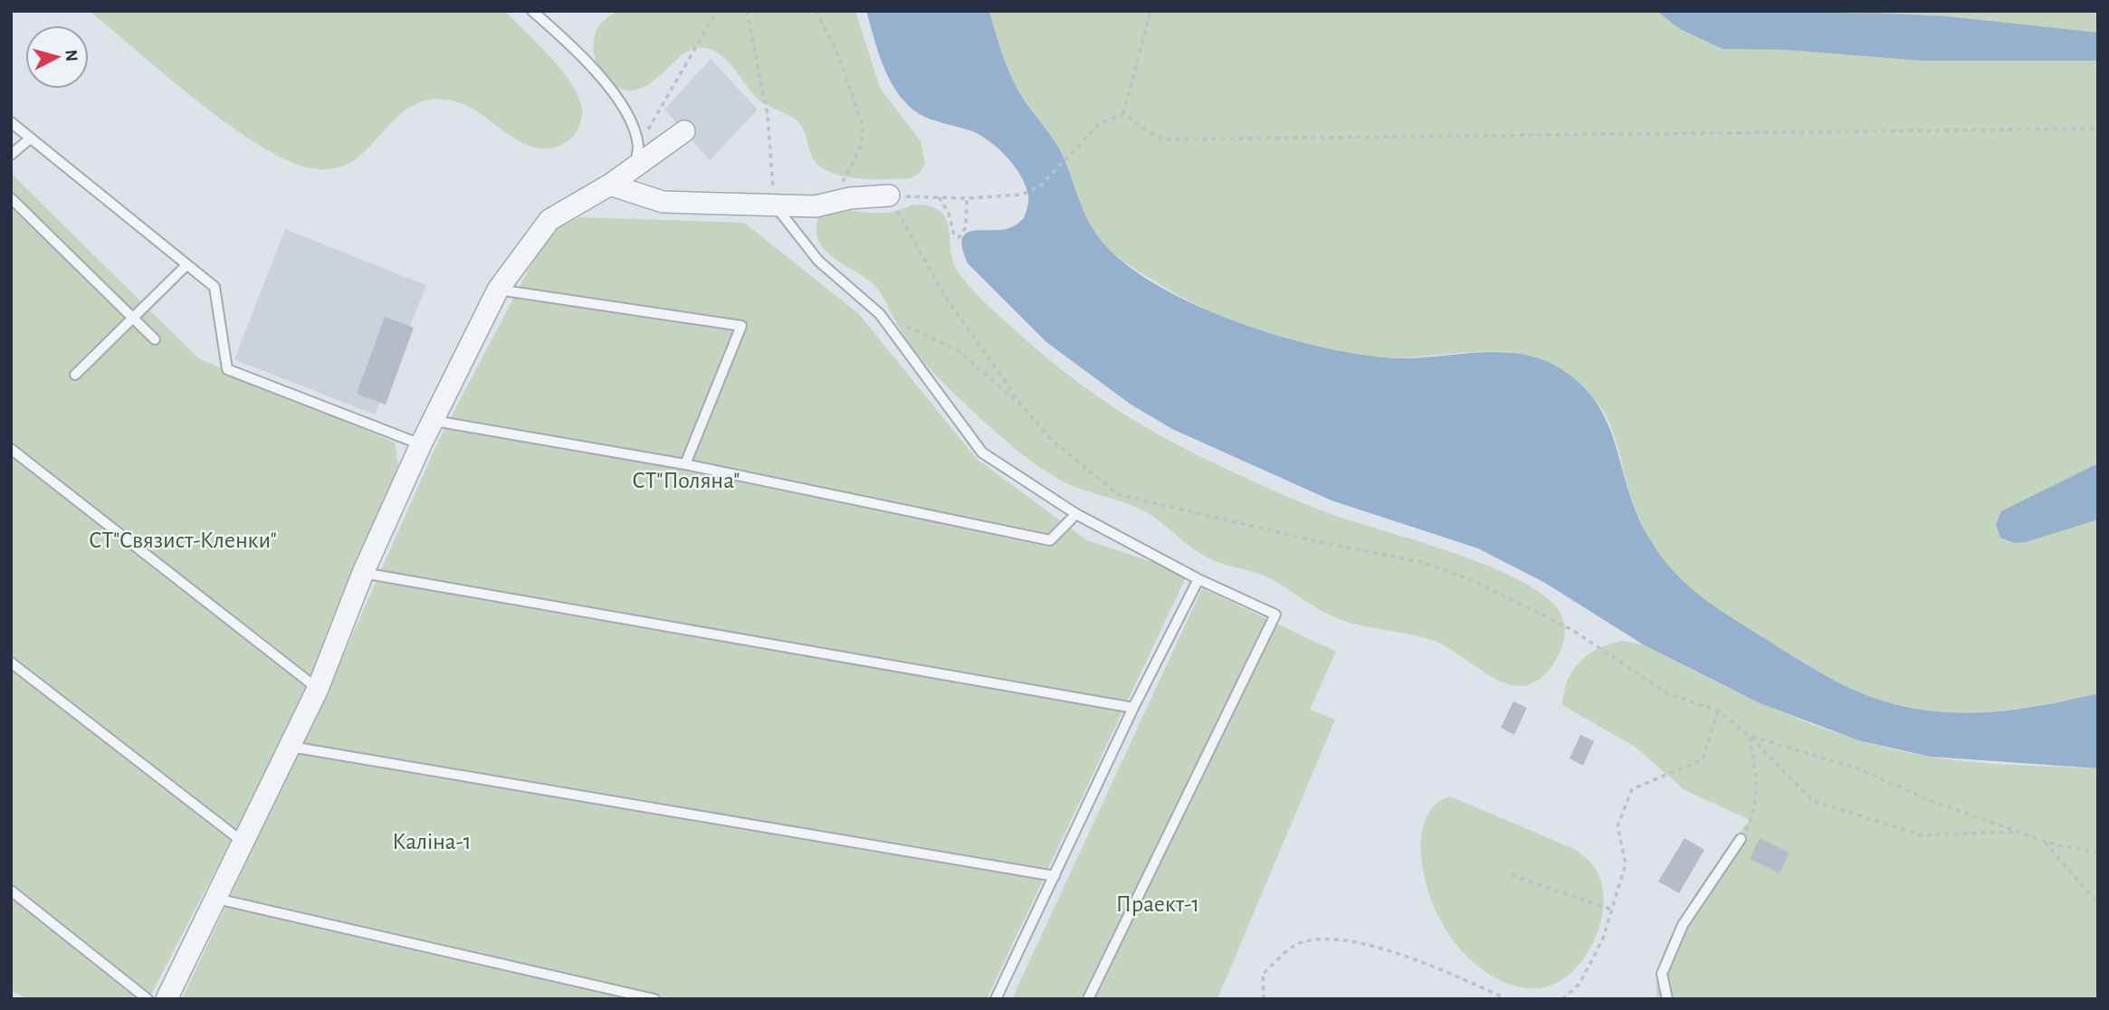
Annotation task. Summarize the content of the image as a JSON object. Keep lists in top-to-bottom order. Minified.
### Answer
{"parks":["СТ\"Поляна\"","СТ\"Связист-Кленки\"","Каліна-1","Праект-1"],"north":"right"}
